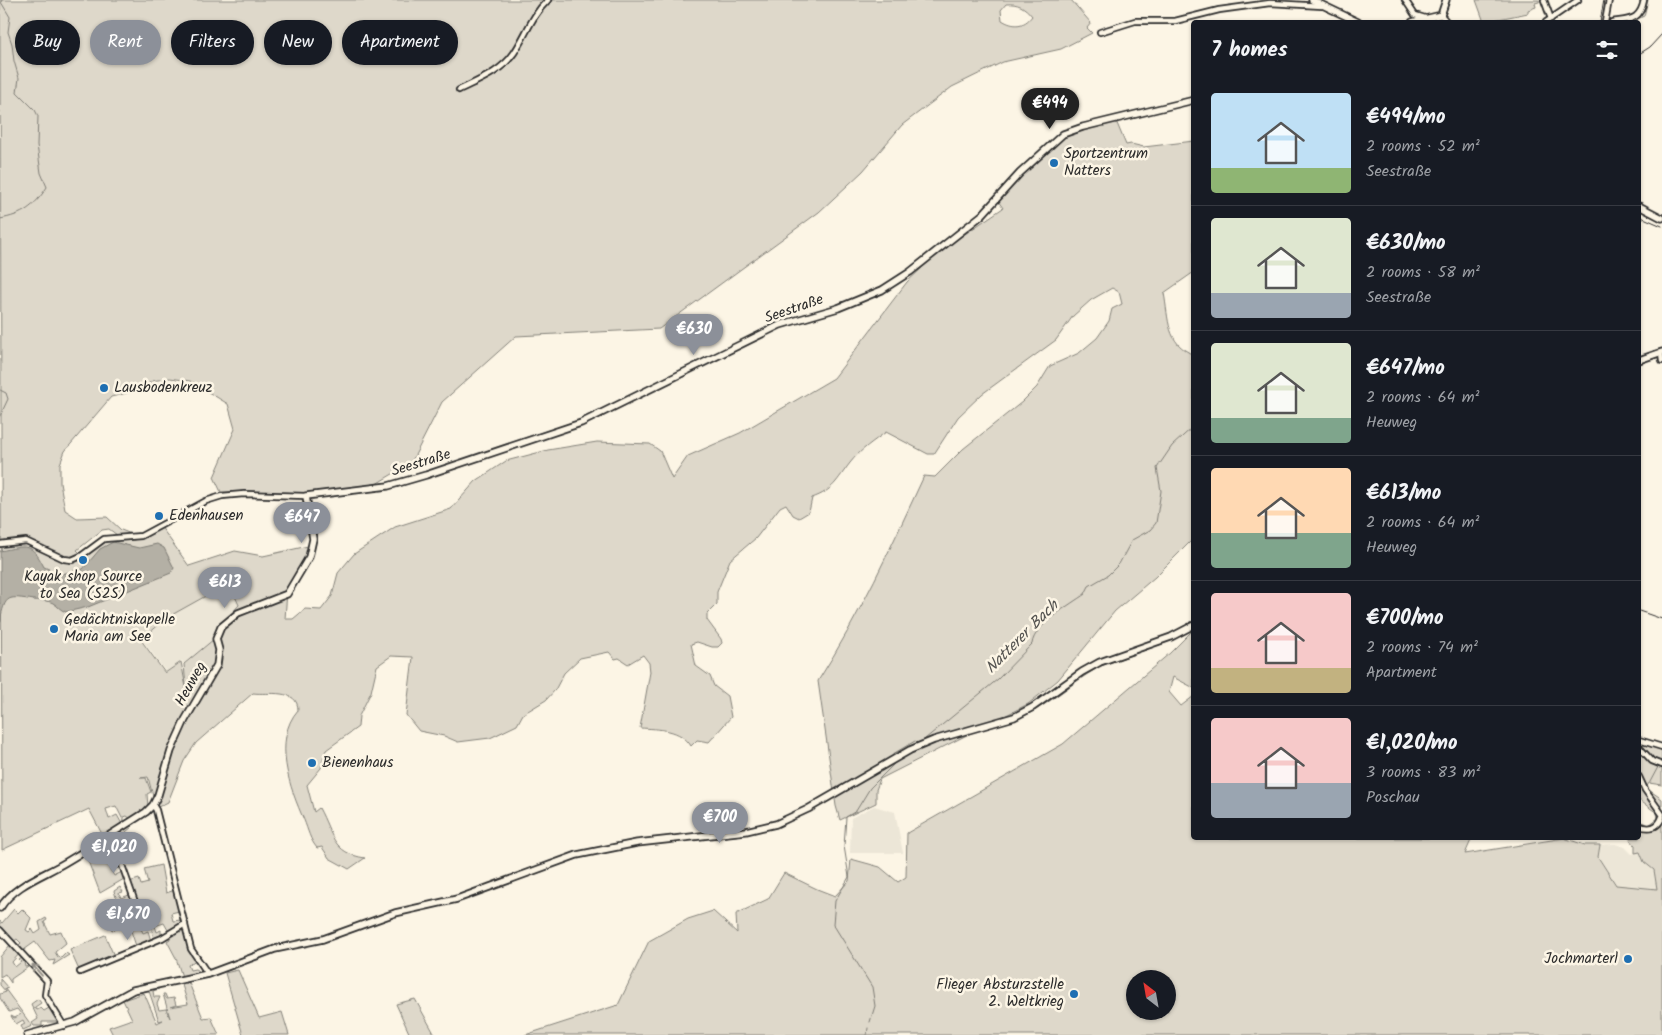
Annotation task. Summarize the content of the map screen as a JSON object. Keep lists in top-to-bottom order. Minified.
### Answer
{"streets":{"street":["Seestraße","Heuweg"]},"crossings":[["Seestraße","Heuweg"]],"water":["Natterer Bach"],"places":["Sportzentrum Natters","Lausbodenkreuz","Edenhausen","Kayak shop Source to Sea (S2S)","Gedächtniskapelle Maria am See","Bienenhaus","Jochmarterl","Flieger Absturzstelle 2. Weltkrieg"],"north":"top left","page":{"chip":["Buy","Rent","Filters","New","Apartment"],"heading":"7 homes","list":[{"name":"€494/mo","note":"2 rooms · 52 m² · Seestraße"},{"name":"€630/mo","note":"2 rooms · 58 m² · Seestraße"},{"name":"€647/mo","note":"2 rooms · 64 m² · Heuweg"},{"name":"€613/mo","note":"2 rooms · 64 m² · Heuweg"},{"name":"€700/mo","note":"2 rooms · 74 m² · Apartment"},{"name":"€1,020/mo","note":"3 rooms · 83 m² · Poschau"}],"price":["€494","€630","€647","€613","€700","€1,020","€1,670"]}}
